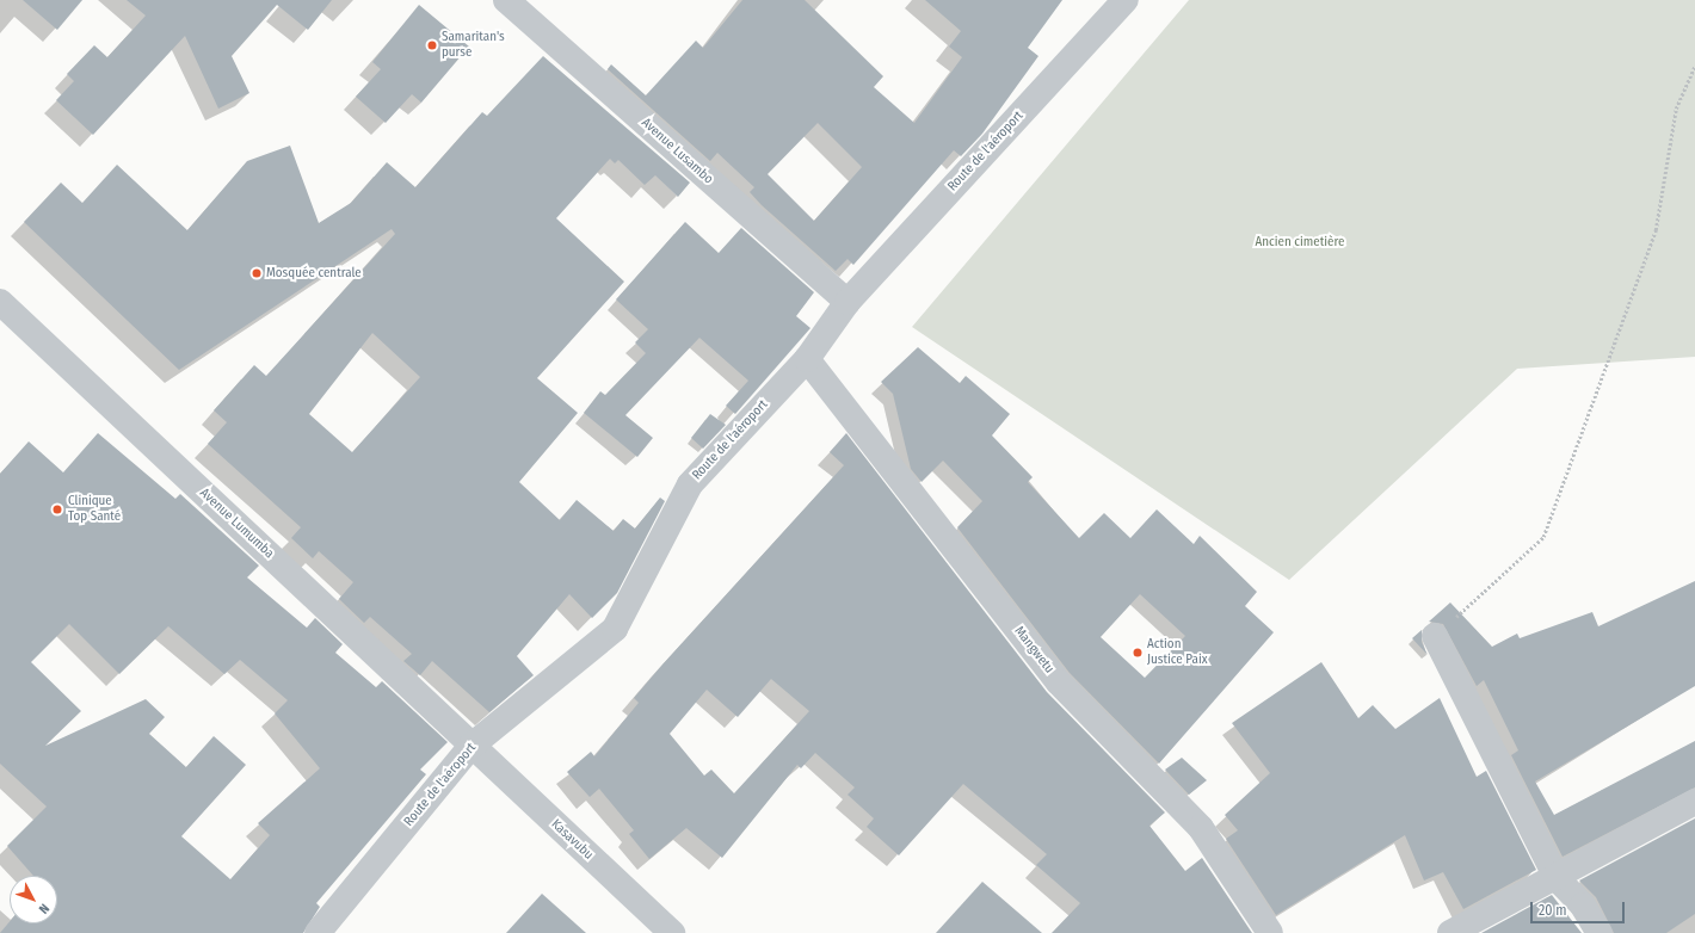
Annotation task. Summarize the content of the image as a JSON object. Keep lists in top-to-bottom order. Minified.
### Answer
{"streets":{"street":["Avenue Lusambo","Route de l'aéroport","Avenue Lumumba","Mangwetu","Kasavubu"]},"crossings":[["Avenue Lusambo","Route de l'aéroport"],["Route de l'aéroport","Avenue Lumumba"],["Route de l'aéroport","Mangwetu"],["Route de l'aéroport","Kasavubu"],["Avenue Lumumba","Kasavubu"]],"parks":["Ancien cimetière"],"places":["Samaritan's purse","Mosquée centrale","Clinique Top Santé","Action Justice Paix"],"scale_bar":"20 m","north":"bottom right"}
